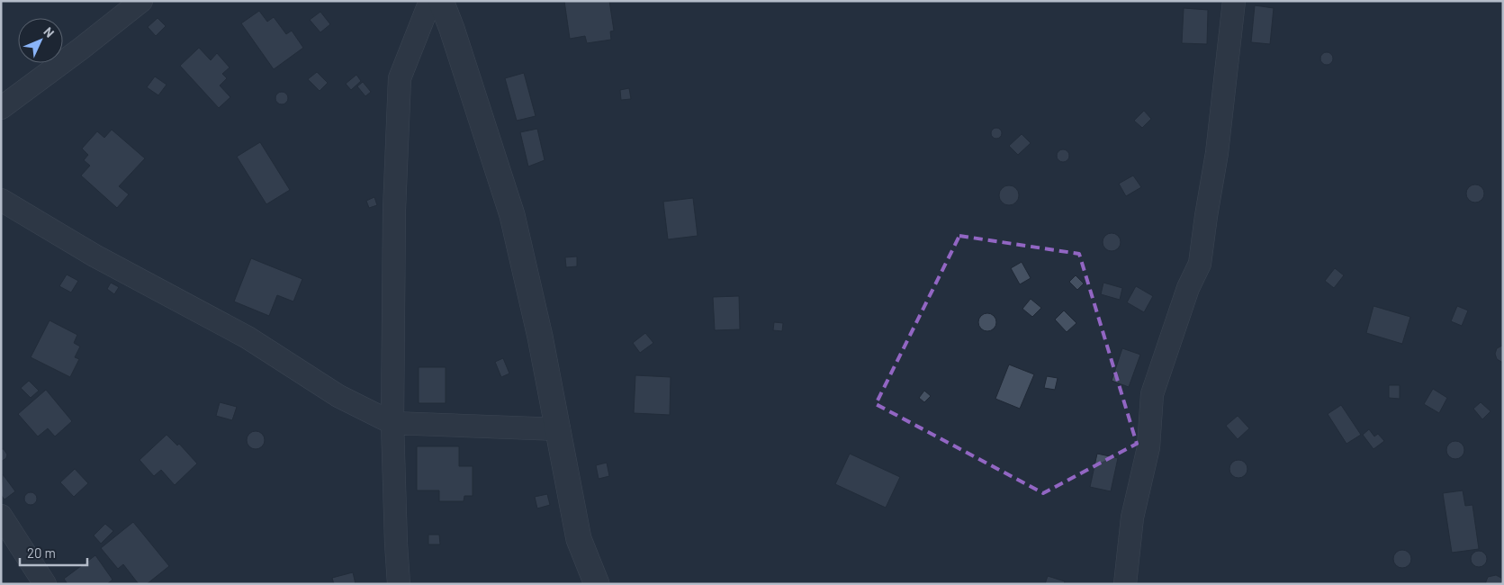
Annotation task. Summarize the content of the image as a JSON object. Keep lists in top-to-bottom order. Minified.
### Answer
{"scale_bar":"20 m","north":"top right"}
